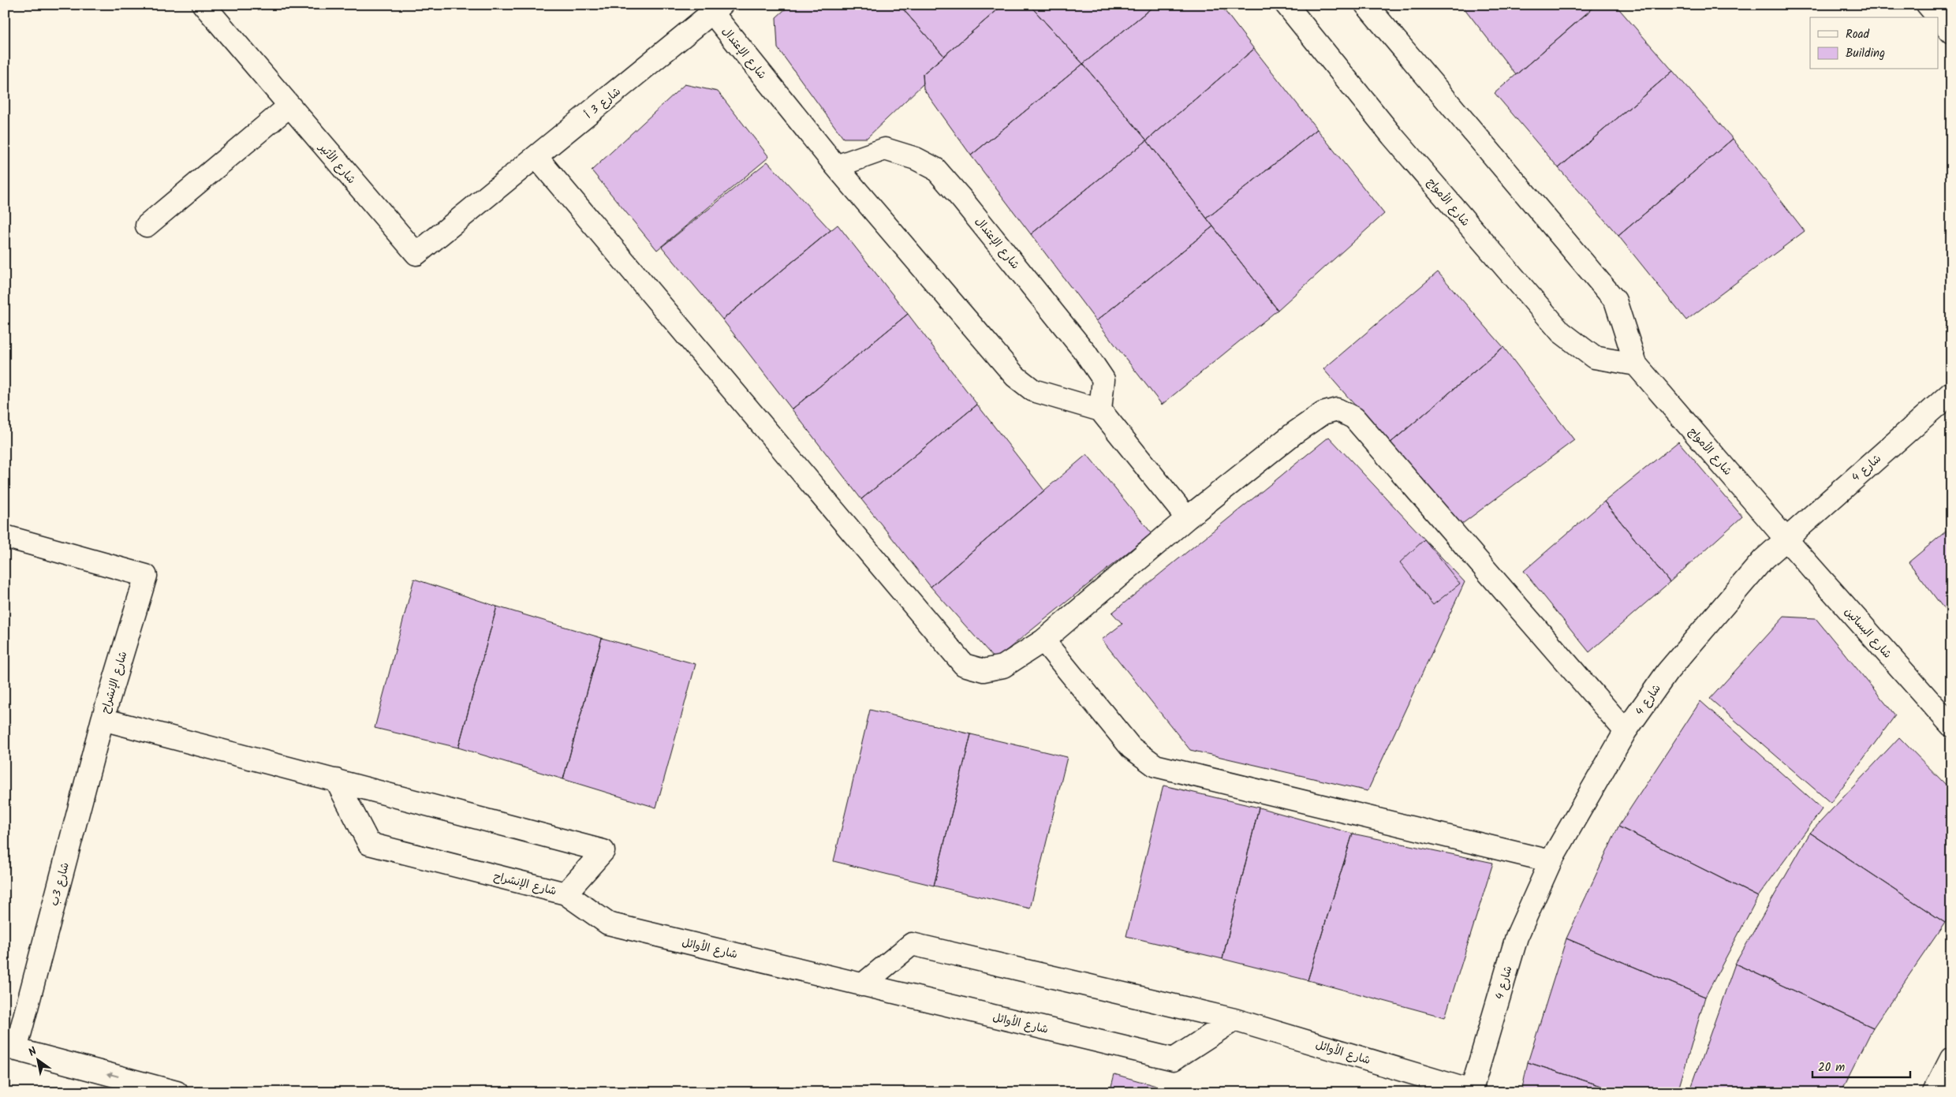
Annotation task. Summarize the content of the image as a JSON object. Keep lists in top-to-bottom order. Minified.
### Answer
{"streets":{"street":["شارع الإعتدال","شارع 3 أ","شارع الأثير","شارع الأمواج","شارع 4","شارع البساتين","شارع الإنشراح","شارع 3ب","شارع الأوائل"]},"crossings":[["شارع الإعتدال","شارع 3 أ"],["شارع 3 أ","شارع الأثير"],["شارع الأمواج","شارع 4"],["شارع الأمواج","شارع البساتين"],["شارع 4","شارع البساتين"],["شارع 4","شارع الأوائل"],["شارع الإنشراح","شارع 3ب"],["شارع الإنشراح","شارع الأوائل"]],"legend":["Road","Building"],"scale_bar":"20 m","north":"top left"}
